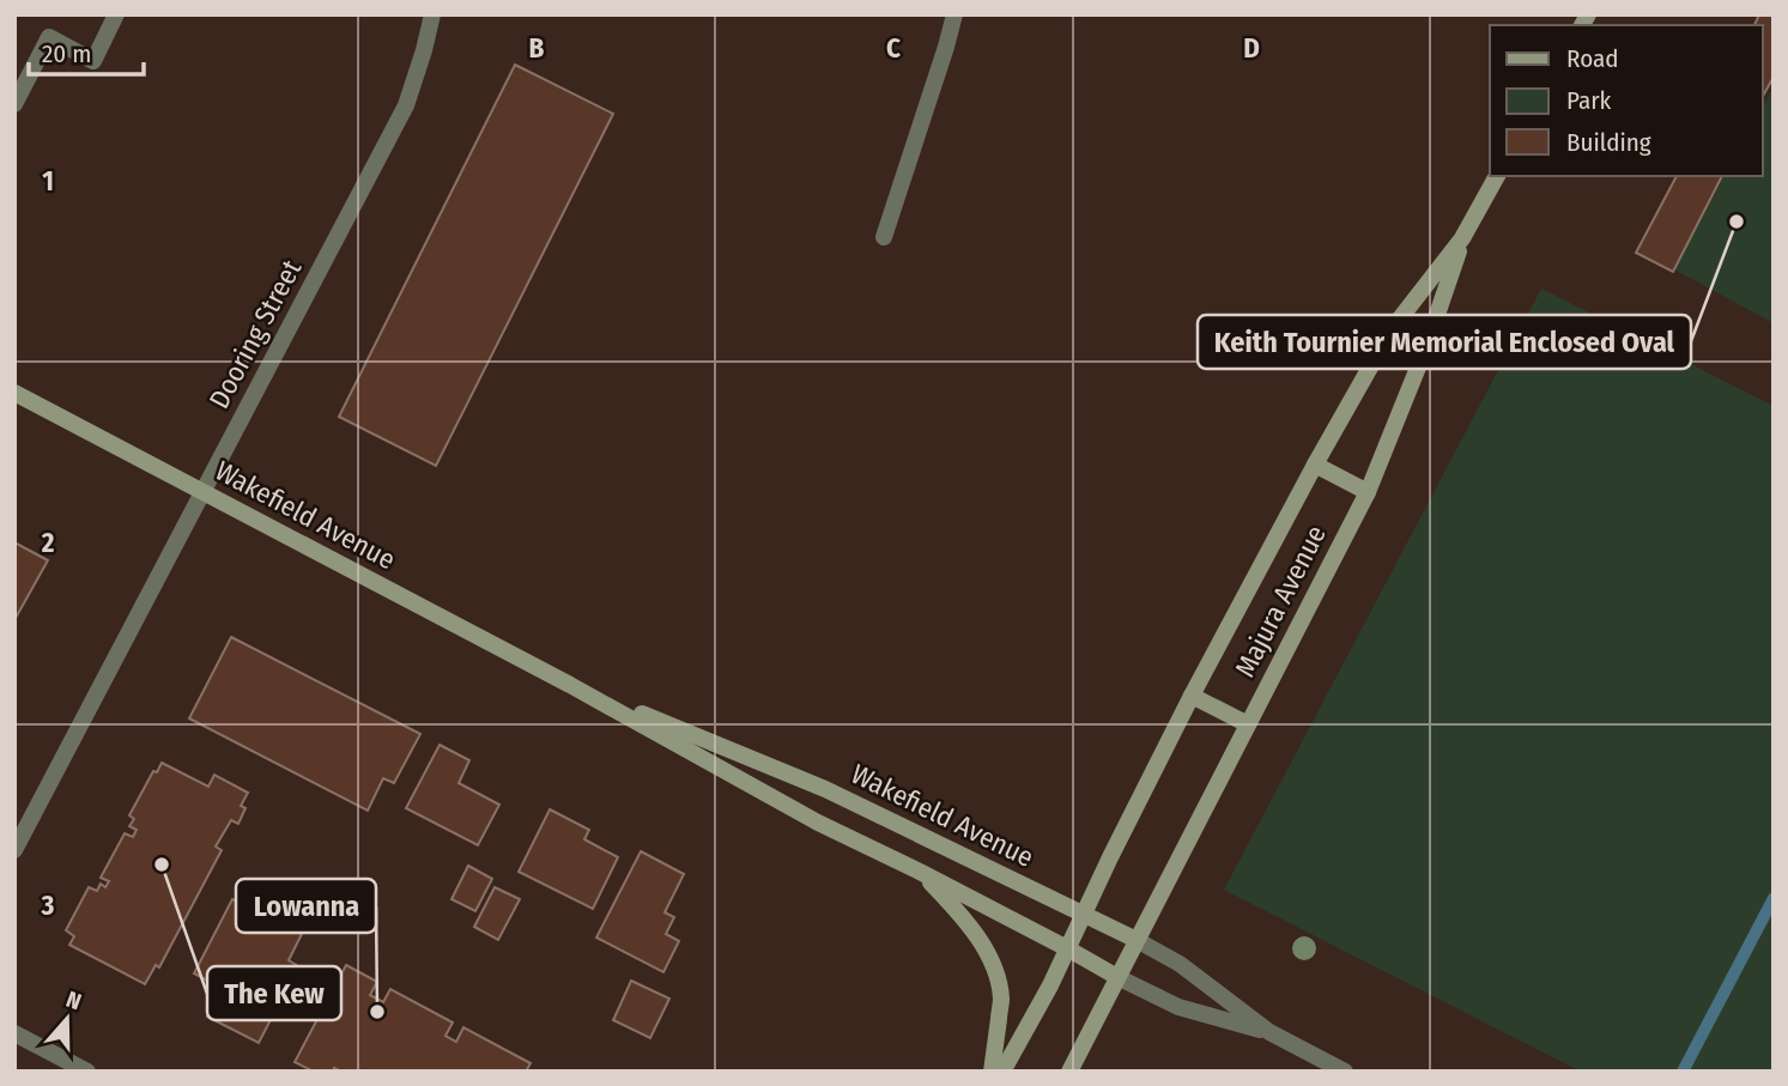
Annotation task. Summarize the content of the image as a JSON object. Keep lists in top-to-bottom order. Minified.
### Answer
{"streets":{"main road":["Wakefield Avenue","Majura Avenue"],"street":["Dooring Street"]},"crossings":[["Dooring Street","Wakefield Avenue"],["Wakefield Avenue","Majura Avenue"]],"places":["Keith Tournier Memorial Enclosed Oval","The Kew","Lowanna"],"legend":["Road","Park","Building"],"scale_bar":"20 m","north":"top","grid":{"columns":["B","C","D"],"rows":["1","2","3"]}}
